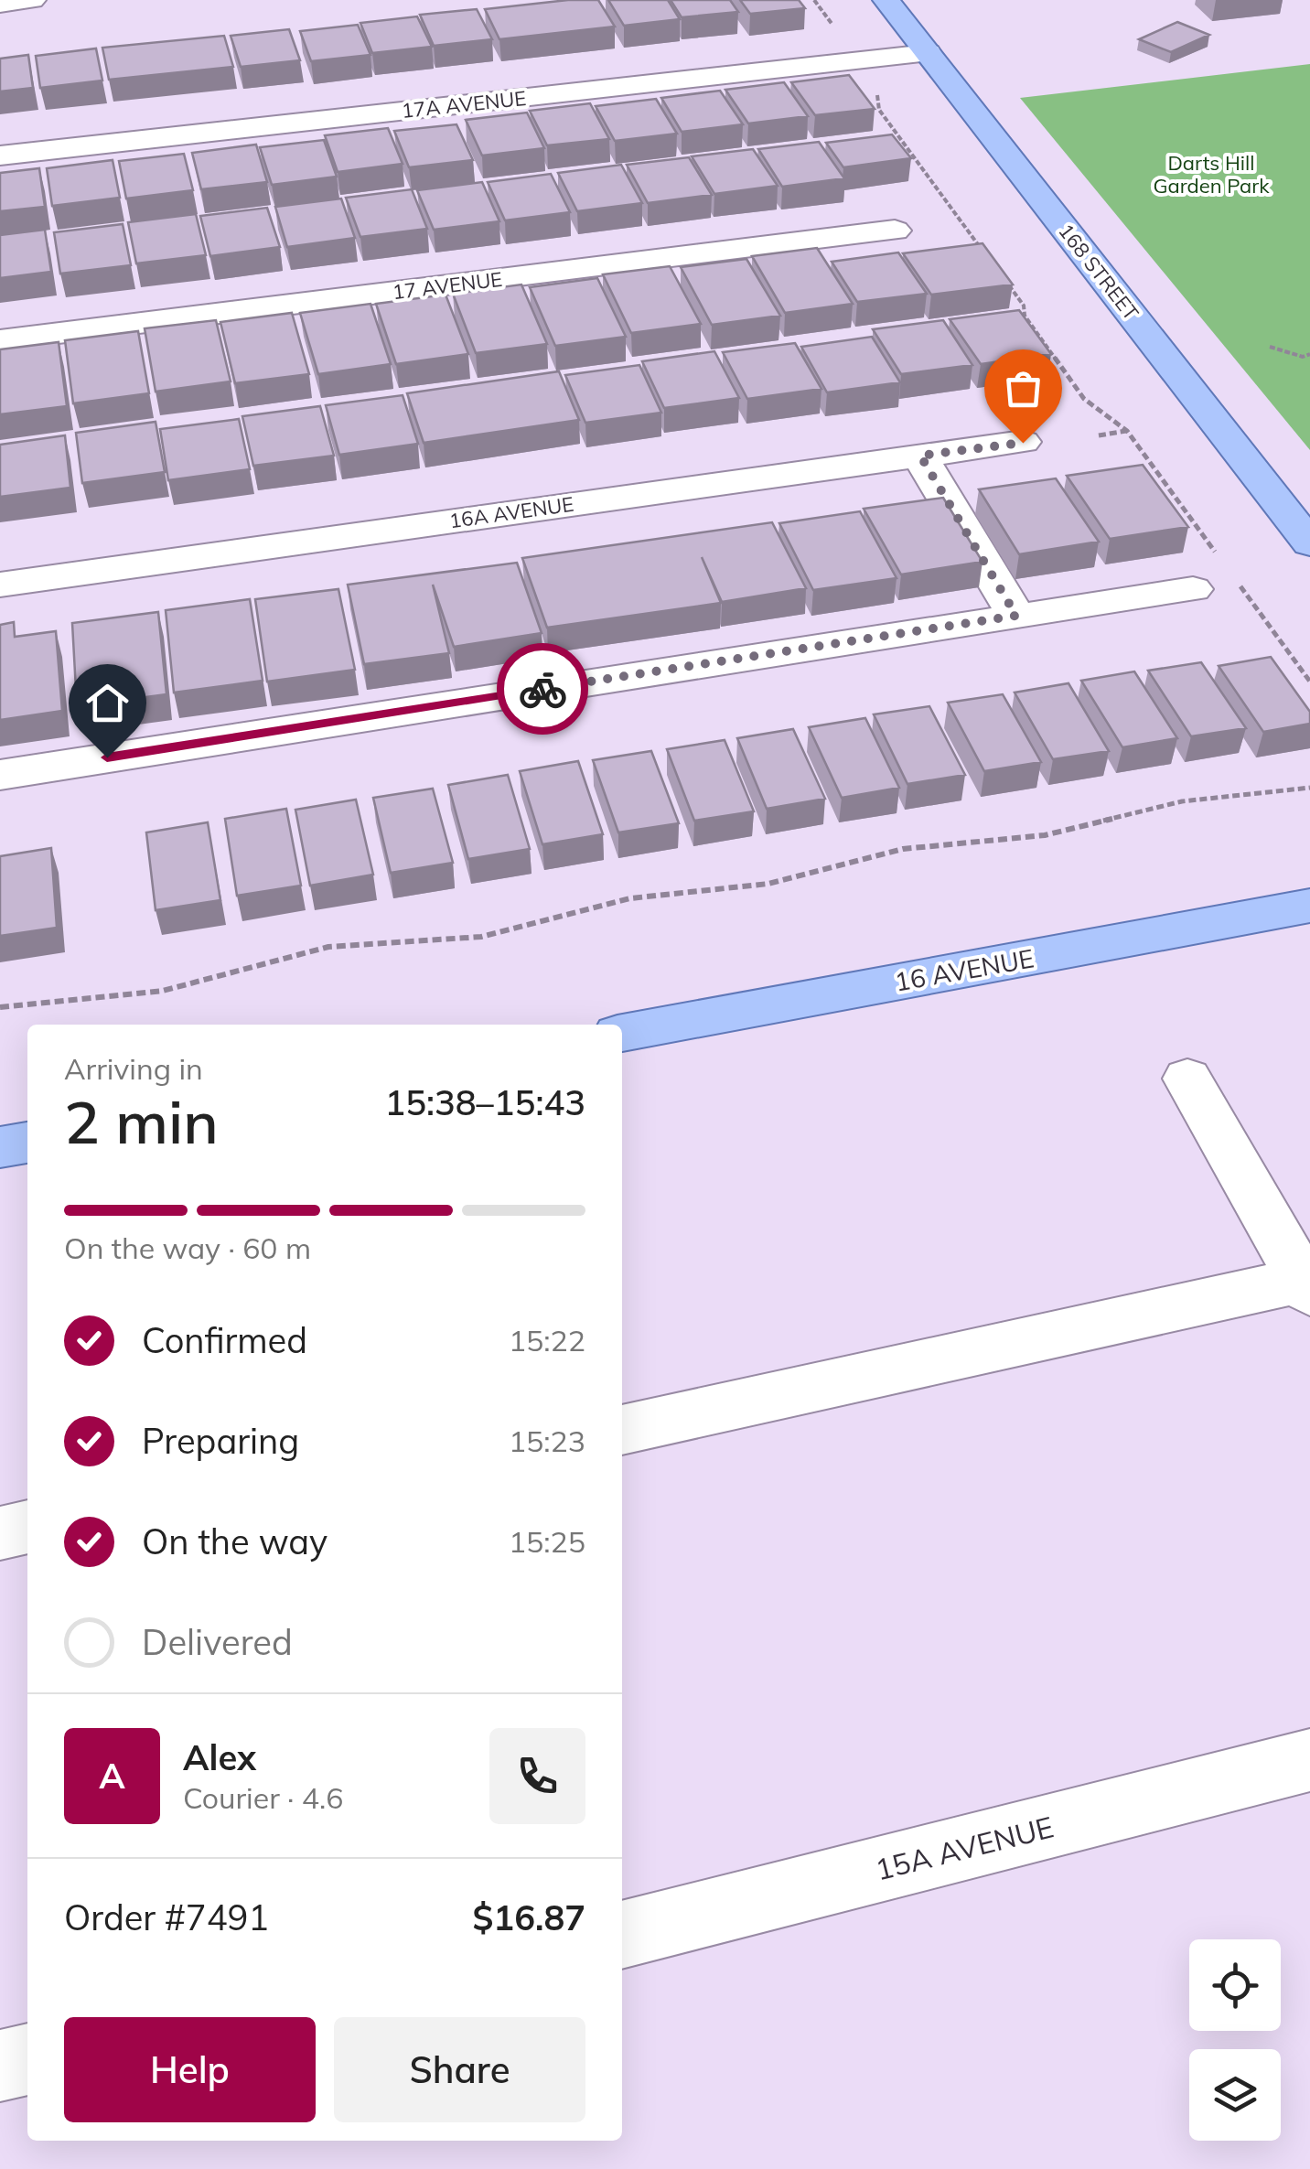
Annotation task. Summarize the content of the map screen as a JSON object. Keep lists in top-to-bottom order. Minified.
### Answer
{"streets":{"main road":["168 STREET","16 AVENUE"],"street":["17A AVENUE","17 AVENUE","16A AVENUE","15A AVENUE"]},"crossings":[["17A AVENUE","168 STREET"]],"parks":["Darts Hill Garden Park"],"page":{"heading":["2 min","Arriving in","15:38–15:43"],"panel":["Alex","Courier · 4.6","Order #7491","$16.87"],"bar":"On the way · 60 m","list":[["Confirmed","15:22"],["Preparing","15:23"],["On the way","15:25"],"Delivered"],"round":"A","buttons":["Help","Share"]}}
